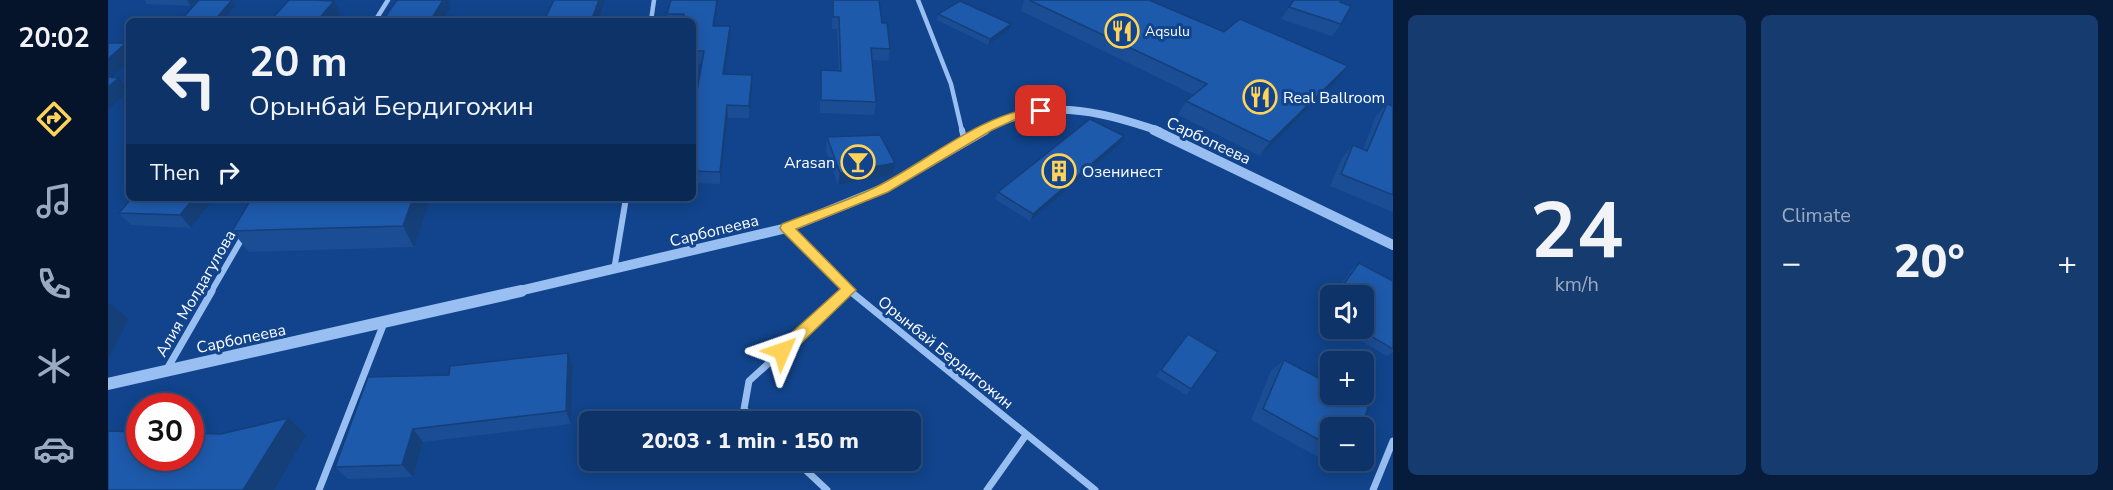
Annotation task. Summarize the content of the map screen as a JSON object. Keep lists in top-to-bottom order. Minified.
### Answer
{"streets":{"street":["Сарбопеева","Алия Молдагулова","Орынбай Бердигожин"]},"crossings":[["Сарбопеева","Алия Молдагулова"],["Сарбопеева","Орынбай Бердигожин"]],"places":{"restaurant":["Aqsulu","Real Ballroom"],"bar":["Arasan"],"building":["Озенинест"]},"page":{"tabs":"20:02","tile":[["24","km/h"],"Climate"],"turn":["20 m","Орынбай Бердигожин"],"then":"Then","heat":["−","20°","+"],"map_buttons":["+","−"],"limit":"30","trip":"20:03 · 1 min · 150 m"}}
